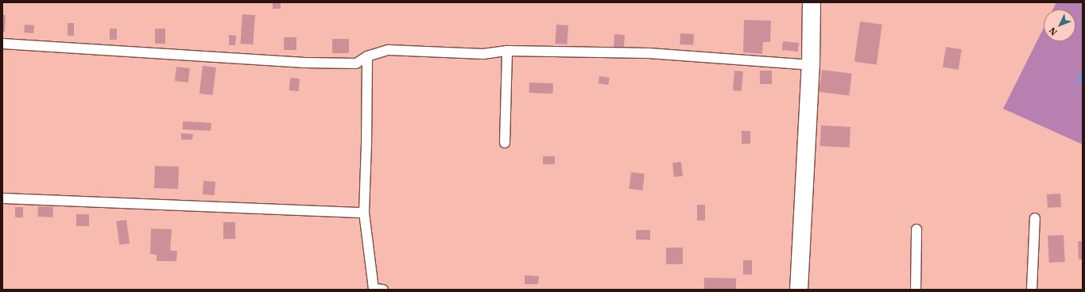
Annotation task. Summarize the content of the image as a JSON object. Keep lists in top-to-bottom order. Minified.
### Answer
{"north":"bottom left"}
